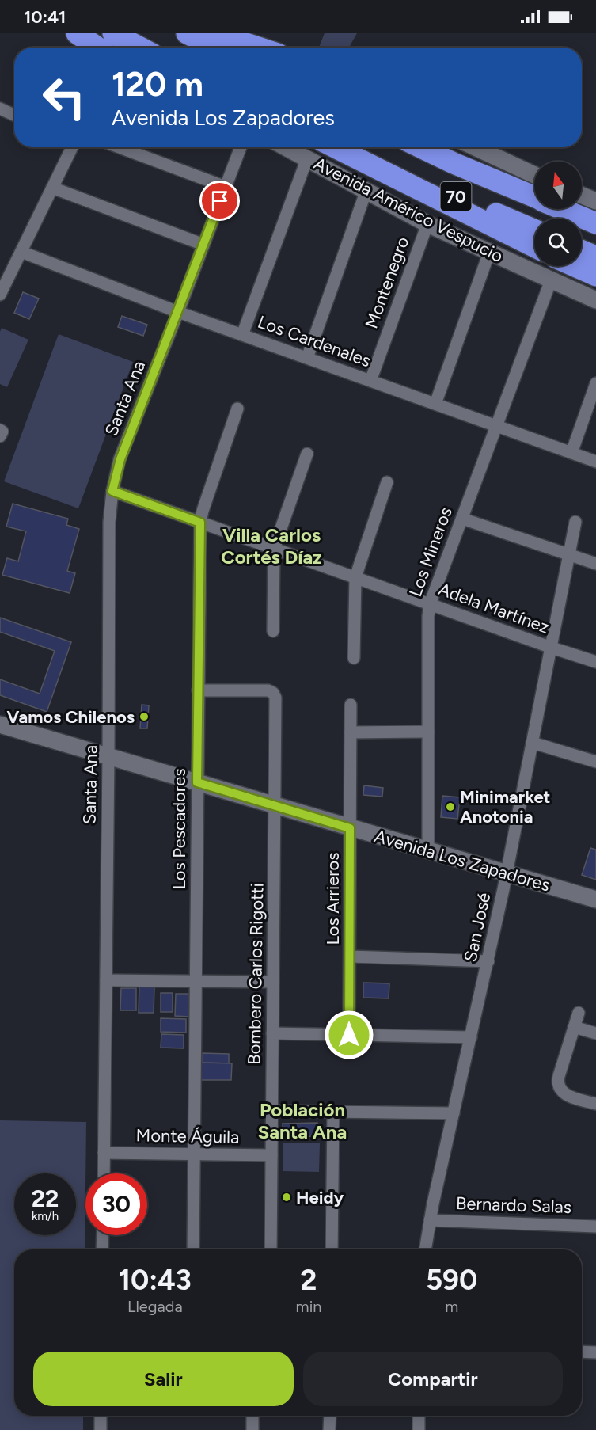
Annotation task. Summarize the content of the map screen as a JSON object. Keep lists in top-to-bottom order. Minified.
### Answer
{"streets":{"highway":["70"],"main road":["Avenida Américo Vespucio","Avenida Los Zapadores"],"street":["Montenegro","Los Cardenales","Santa Ana","Los Mineros","Adela Martínez","Los Pescadores","Los Arrieros","San José","Bombero Carlos Rigotti","Monte Águila","Bernardo Salas"]},"crossings":[["Avenida Américo Vespucio","Montenegro"],["Avenida Américo Vespucio","Los Mineros"],["Montenegro","Los Cardenales"],["Los Cardenales","Santa Ana"],["Los Cardenales","Los Mineros"],["Santa Ana","Adela Martínez"],["Santa Ana","Avenida Los Zapadores"],["Santa Ana","Monte Águila"],["Los Mineros","Adela Martínez"],["Los Mineros","Avenida Los Zapadores"],["Adela Martínez","Los Pescadores"],["Adela Martínez","San José"],["Los Pescadores","Avenida Los Zapadores"],["Los Pescadores","Bombero Carlos Rigotti"],["Los Pescadores","Monte Águila"],["Avenida Los Zapadores","Los Arrieros"],["Avenida Los Zapadores","San José"],["Avenida Los Zapadores","Bombero Carlos Rigotti"],["San José","Bernardo Salas"],["Bombero Carlos Rigotti","Monte Águila"]],"districts":["Villa Carlos Cortés Díaz","Población Santa Ana"],"places":["Vamos Chilenos","Minimarket Anotonia","Heidy"],"north":"top","page":{"status":"10:41","turn":["120 m","Avenida Los Zapadores"],"speed":"22 km/h","limit":"30","eta":["10:43","Llegada","2","min","590","m"],"buttons":["Salir","Compartir"]}}
